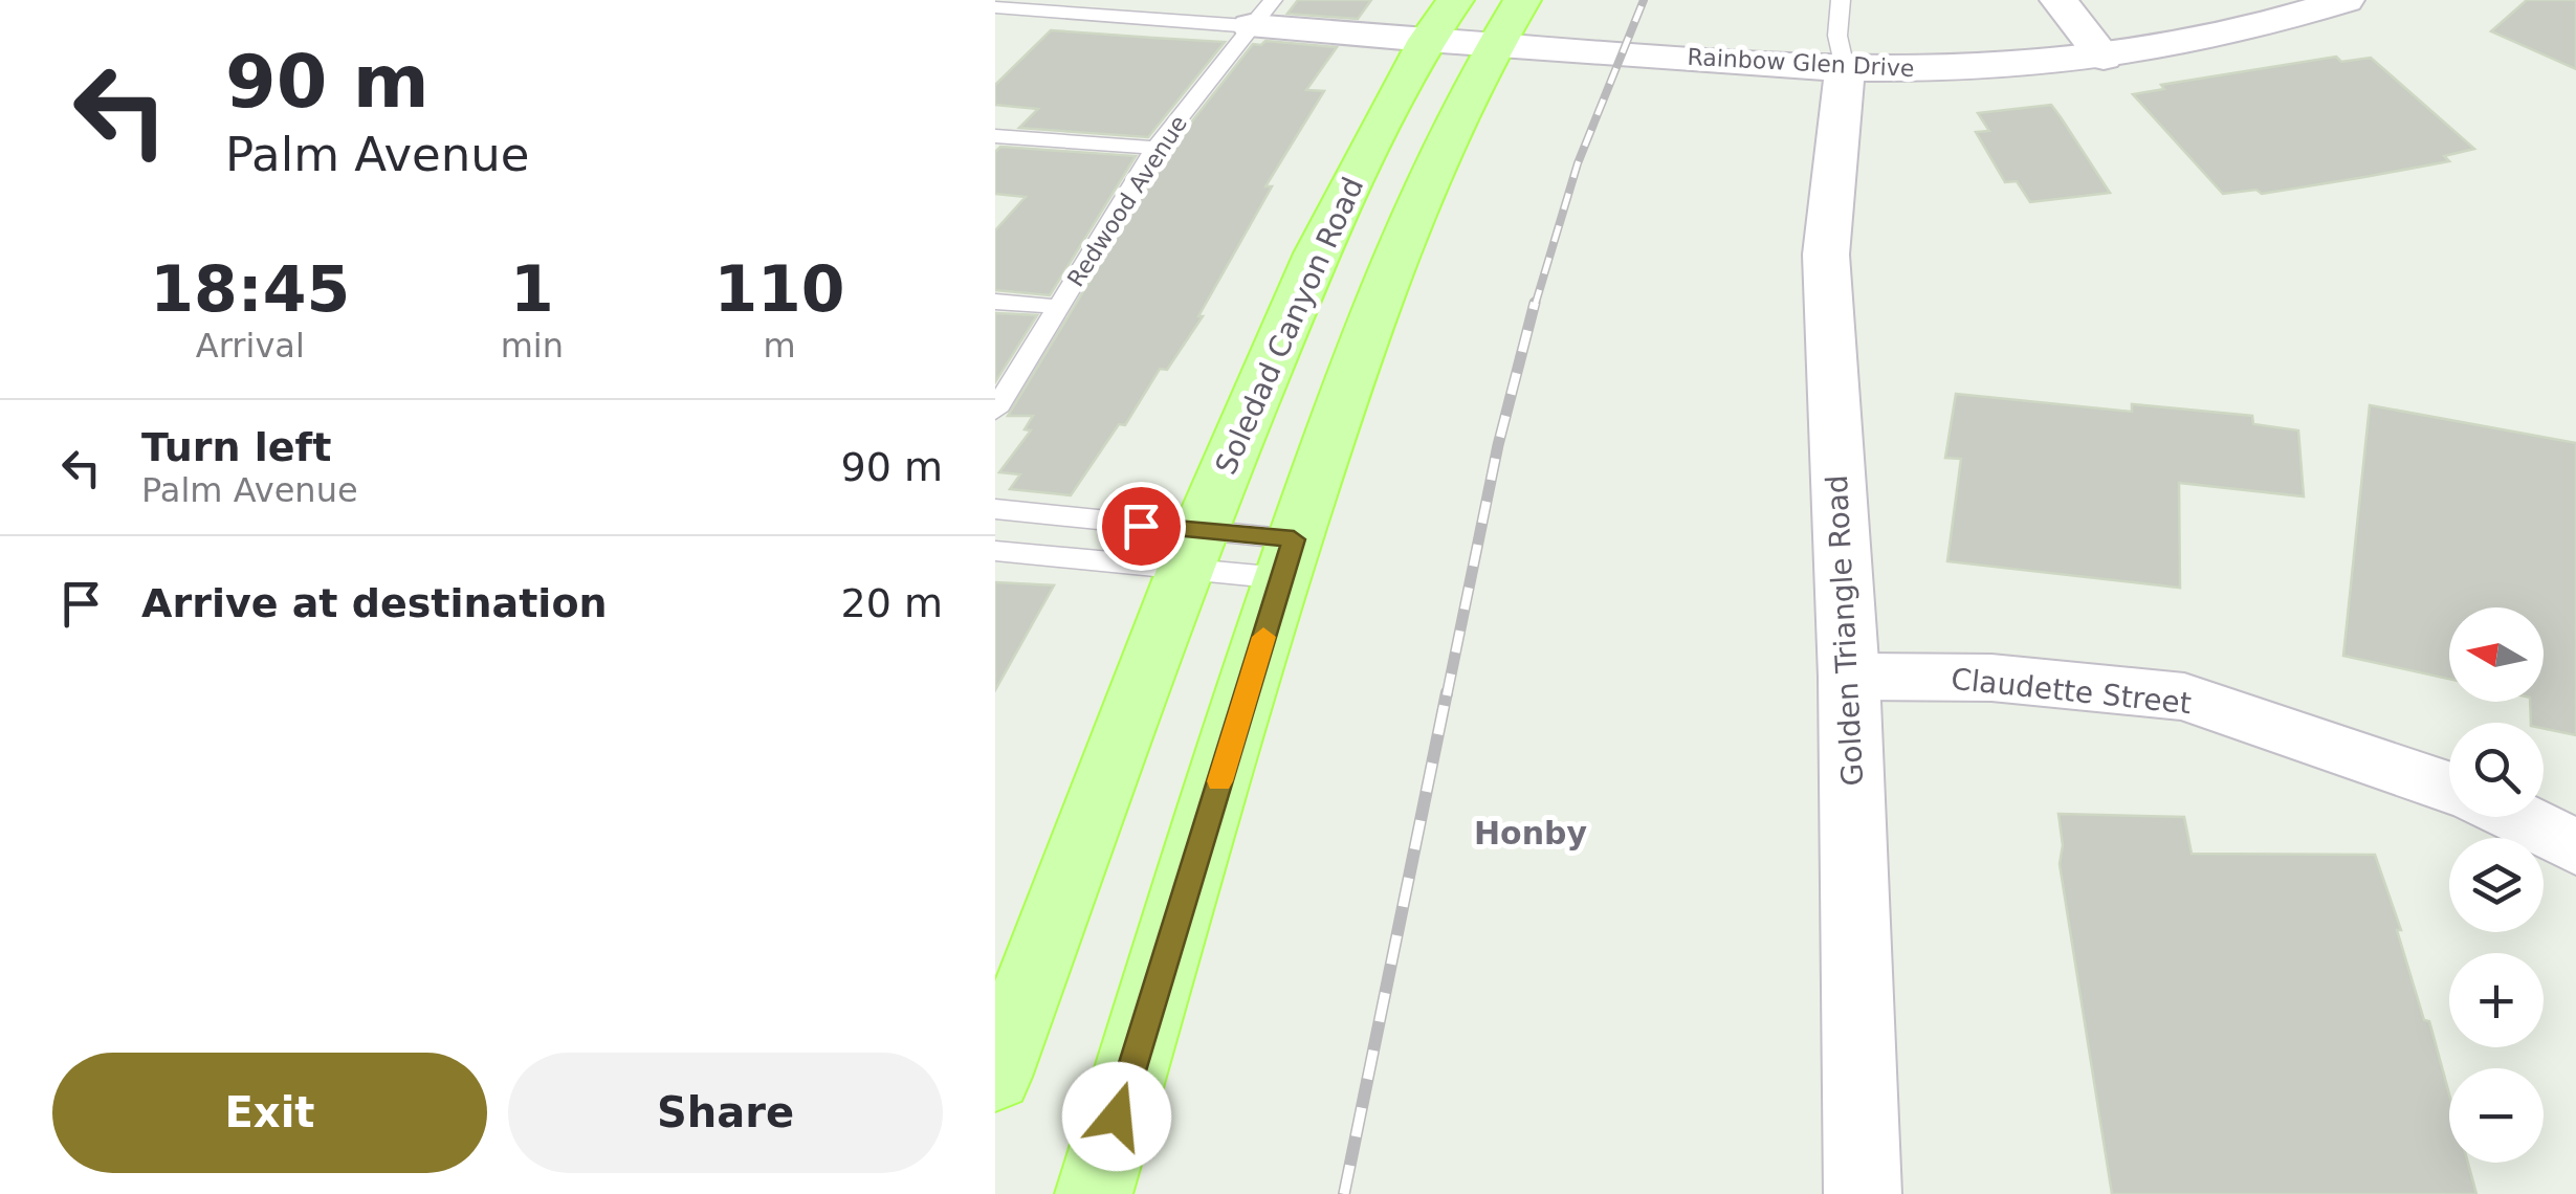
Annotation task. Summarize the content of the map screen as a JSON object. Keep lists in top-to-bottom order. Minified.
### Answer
{"streets":{"main road":["Soledad Canyon Road"],"street":["Rainbow Glen Drive","Golden Triangle Road","Claudette Street"],"lane":["Redwood Avenue"]},"crossings":[["Rainbow Glen Drive","Redwood Avenue"],["Rainbow Glen Drive","Soledad Canyon Road"],["Rainbow Glen Drive","Golden Triangle Road"],["Golden Triangle Road","Claudette Street"]],"districts":["Honby"],"north":"left","page":{"turn":["90 m","Palm Avenue"],"eta":["18:45","Arrival","1","min","110","m"],"list":[{"name":"Turn left","note":"Palm Avenue","value":"90 m"},{"name":"Arrive at destination","value":"20 m"}],"map_buttons":["+","−"],"buttons":["Exit","Share"]}}
